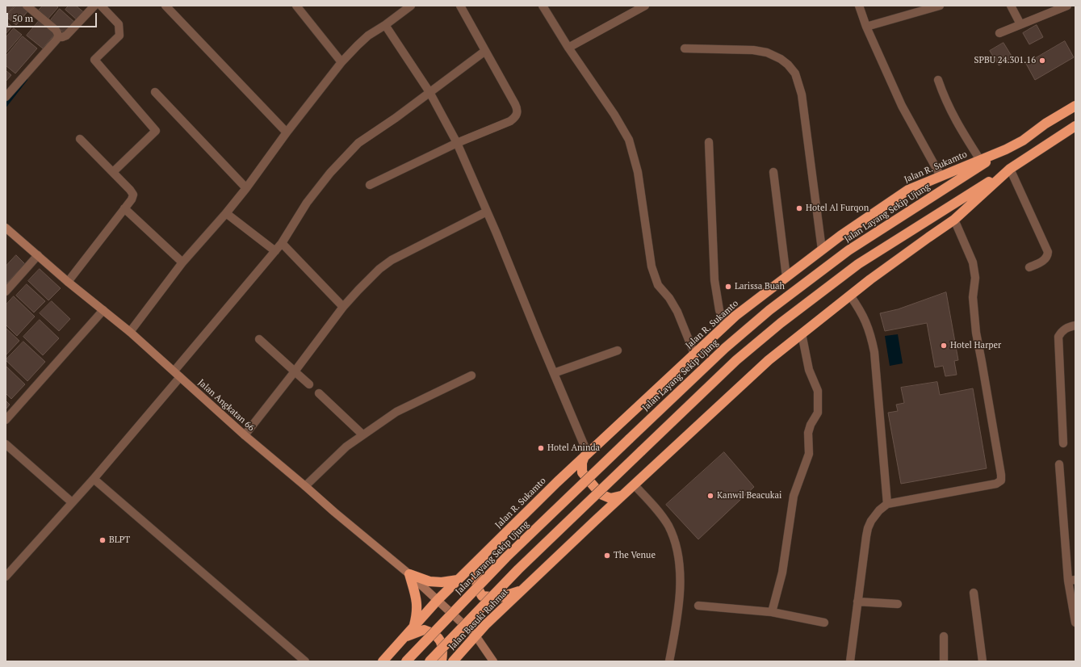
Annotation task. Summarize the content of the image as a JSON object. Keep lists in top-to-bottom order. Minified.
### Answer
{"streets":{"highway":["Jalan R. Sukamto","Jalan Layang Sekip Ujung","Jalan Basuki Rahmat"],"street":["Jalan Angkatan 66"]},"crossings":[["Jalan R. Sukamto","Jalan Layang Sekip Ujung"],["Jalan R. Sukamto","Jalan Angkatan 66"],["Jalan Angkatan 66","Jalan Basuki Rahmat"]],"places":["SPBU 24.301.16","Hotel Al Furqon","Larissa Buah","Hotel Harper","Hotel Aninda","Kanwil Beacukai","BLPT","The Venue"],"scale_bar":"50 m"}
